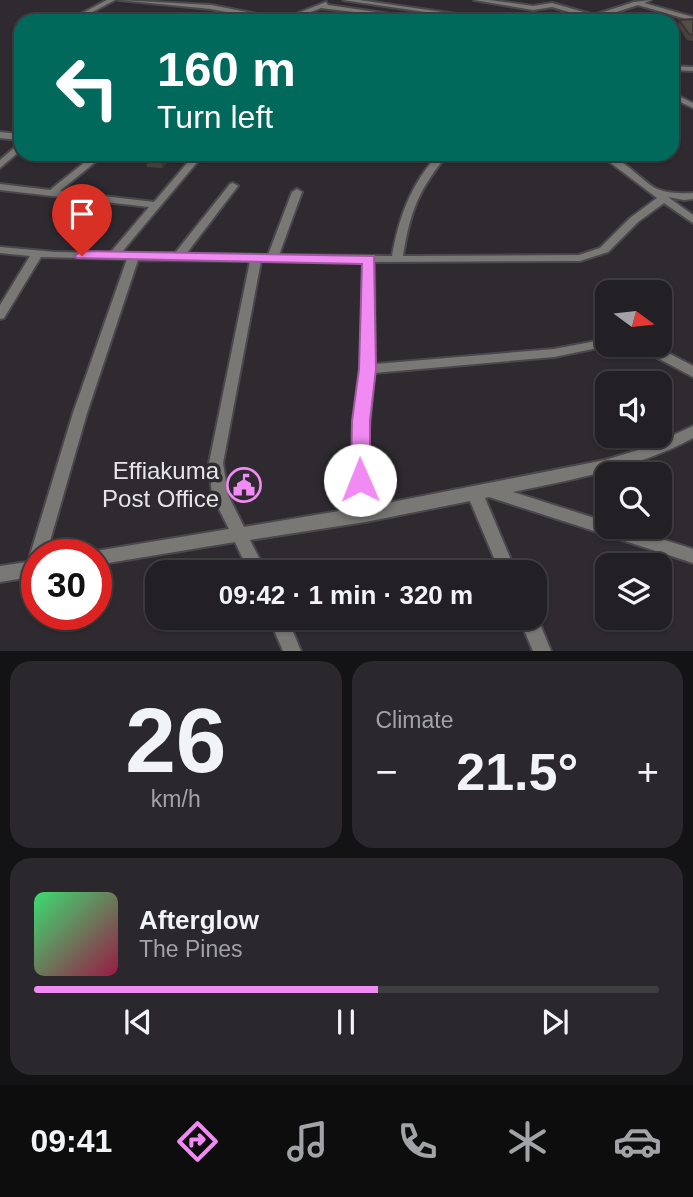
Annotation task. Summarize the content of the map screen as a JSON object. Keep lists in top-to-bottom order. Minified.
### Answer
{"places":{"public building":["Effiakuma Post Office"]},"north":"right","page":{"turn":["160 m","Turn left"],"limit":"30","trip":"09:42 · 1 min · 320 m","tile":[["26","km/h"],"Climate"],"heat":["−","21.5°","+"],"song":["Afterglow","The Pines"],"tabs":"09:41"}}
